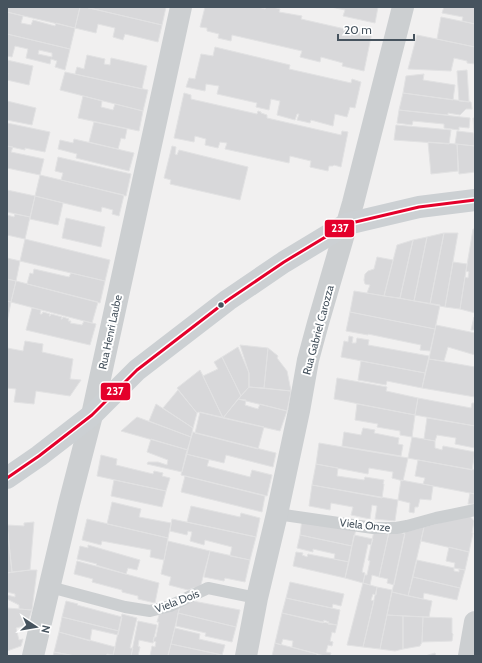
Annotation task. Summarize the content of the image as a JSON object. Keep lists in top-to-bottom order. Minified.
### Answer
{"streets":{"street":["Rua Gabriel Carozza","Rua Henri Laube"],"lane":["Viela Onze","Viela Dois"]},"crossings":[["Rua Gabriel Carozza","Viela Onze"],["Rua Gabriel Carozza","Viela Dois"],["Rua Henri Laube","Viela Dois"]],"lines":["transit line 237"],"scale_bar":"20 m","north":"right"}
